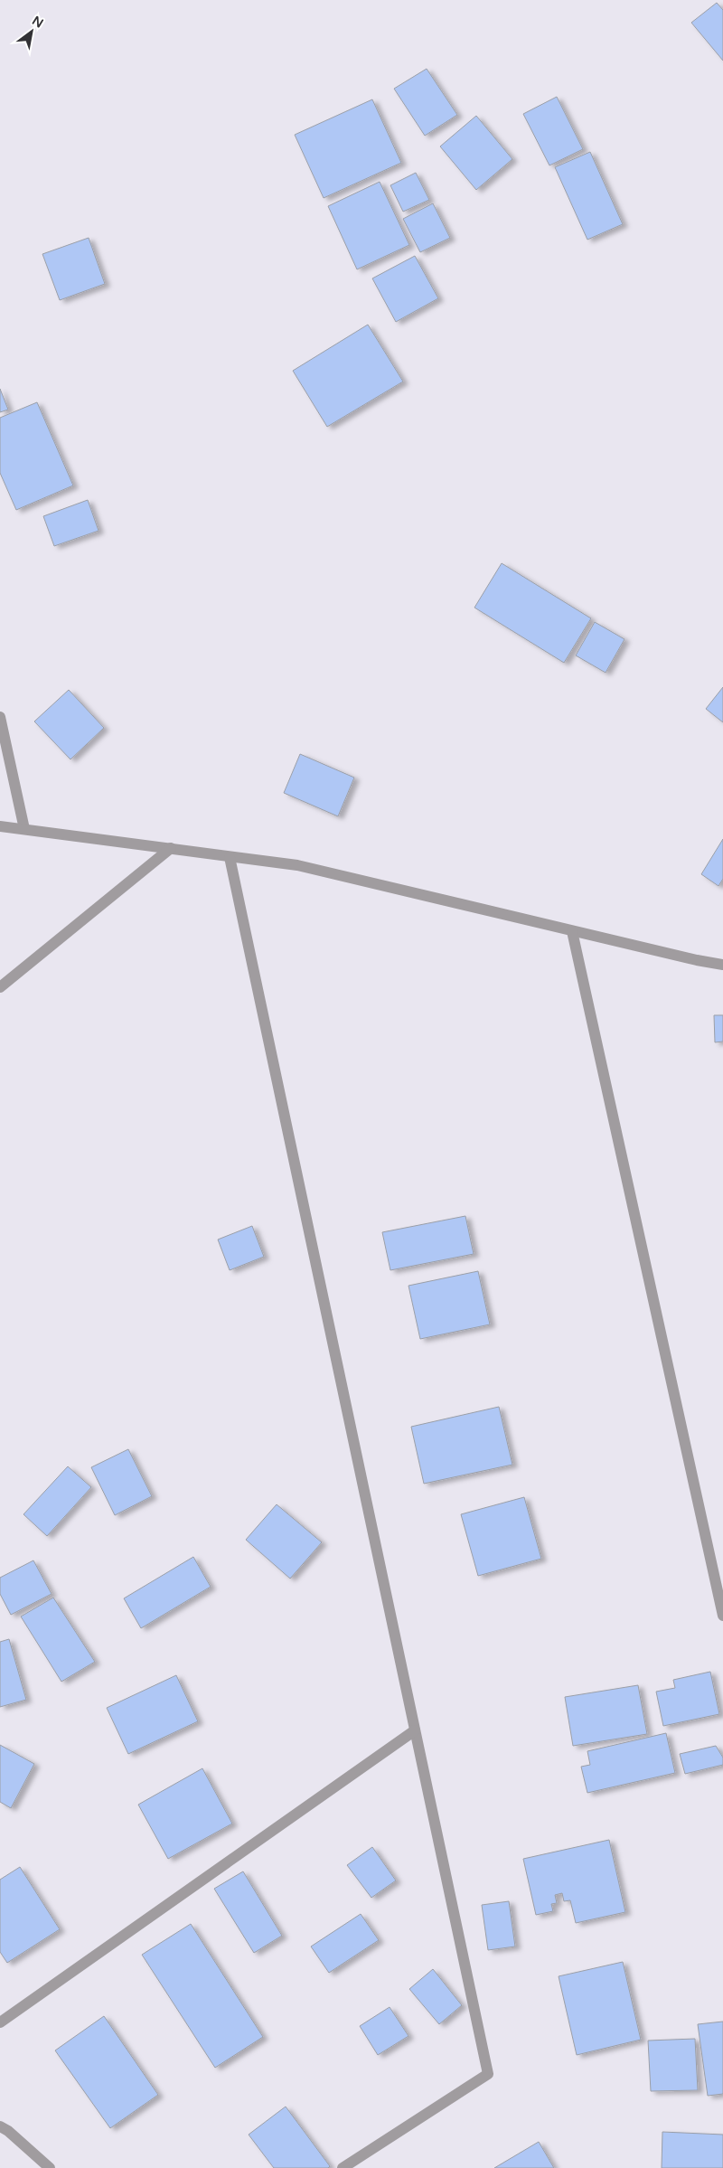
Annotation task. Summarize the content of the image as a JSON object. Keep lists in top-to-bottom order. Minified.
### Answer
{"north":"top right"}
